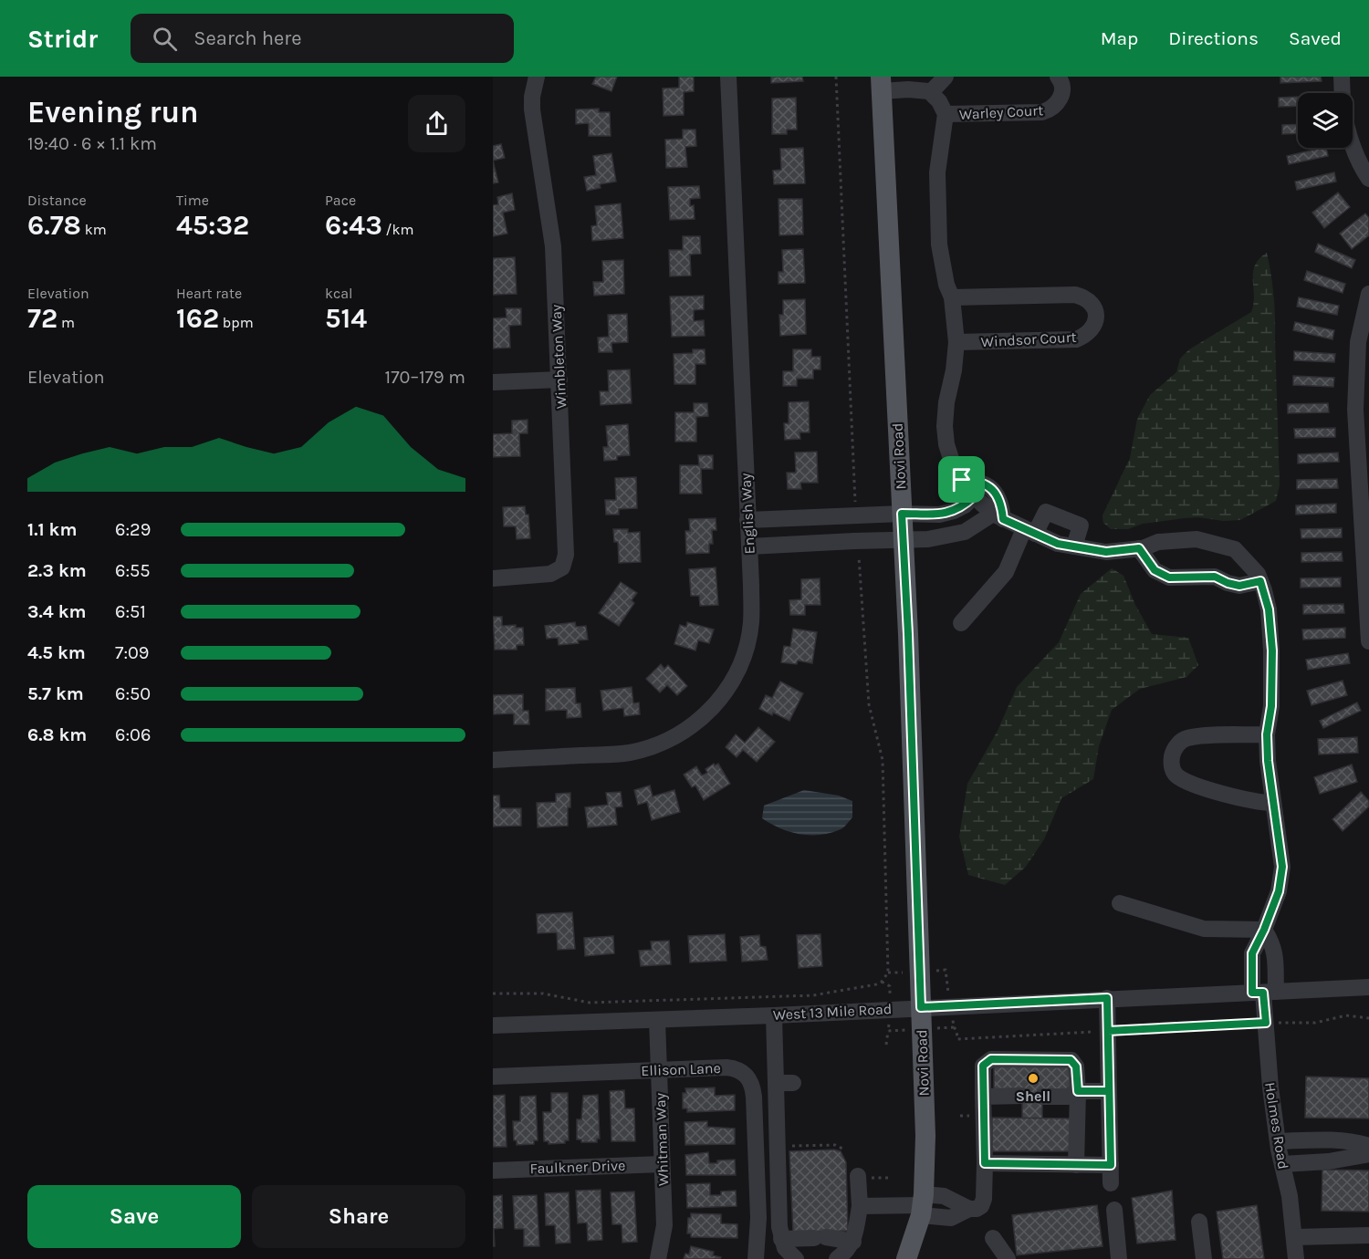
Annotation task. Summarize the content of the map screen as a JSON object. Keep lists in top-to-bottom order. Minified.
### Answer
{"streets":{"main road":["Novi Road"],"street":["Warley Court","Windsor Court","Wimbleton Way","English Way","West 13 Mile Road","Ellison Lane","Holmes Road","Whitman Way","Faulkner Drive"]},"crossings":[["Novi Road","West 13 Mile Road"],["West 13 Mile Road","Holmes Road"],["West 13 Mile Road","Whitman Way"],["Ellison Lane","Whitman Way"],["Whitman Way","Faulkner Drive"]],"places":["Shell"],"page":{"header":"Stridr","search":"Search here","nav":["Map","Directions","Saved"],"heading":["Evening run","19:40 · 6 × 1.1 km"],"stats":[["Distance","6.78 km"],["Time","45:32"],["Pace","6:43 /km"],["Elevation","72 m"],["Heart rate","162 bpm"],["kcal","514"]],"chart":["Elevation","170–179 m"],"list":[{"name":"1.1 km","note":"6:29"},{"name":"2.3 km","note":"6:55"},{"name":"3.4 km","note":"6:51"},{"name":"4.5 km","note":"7:09"},{"name":"5.7 km","note":"6:50"},{"name":"6.8 km","note":"6:06"}],"buttons":["Save","Share"]}}
